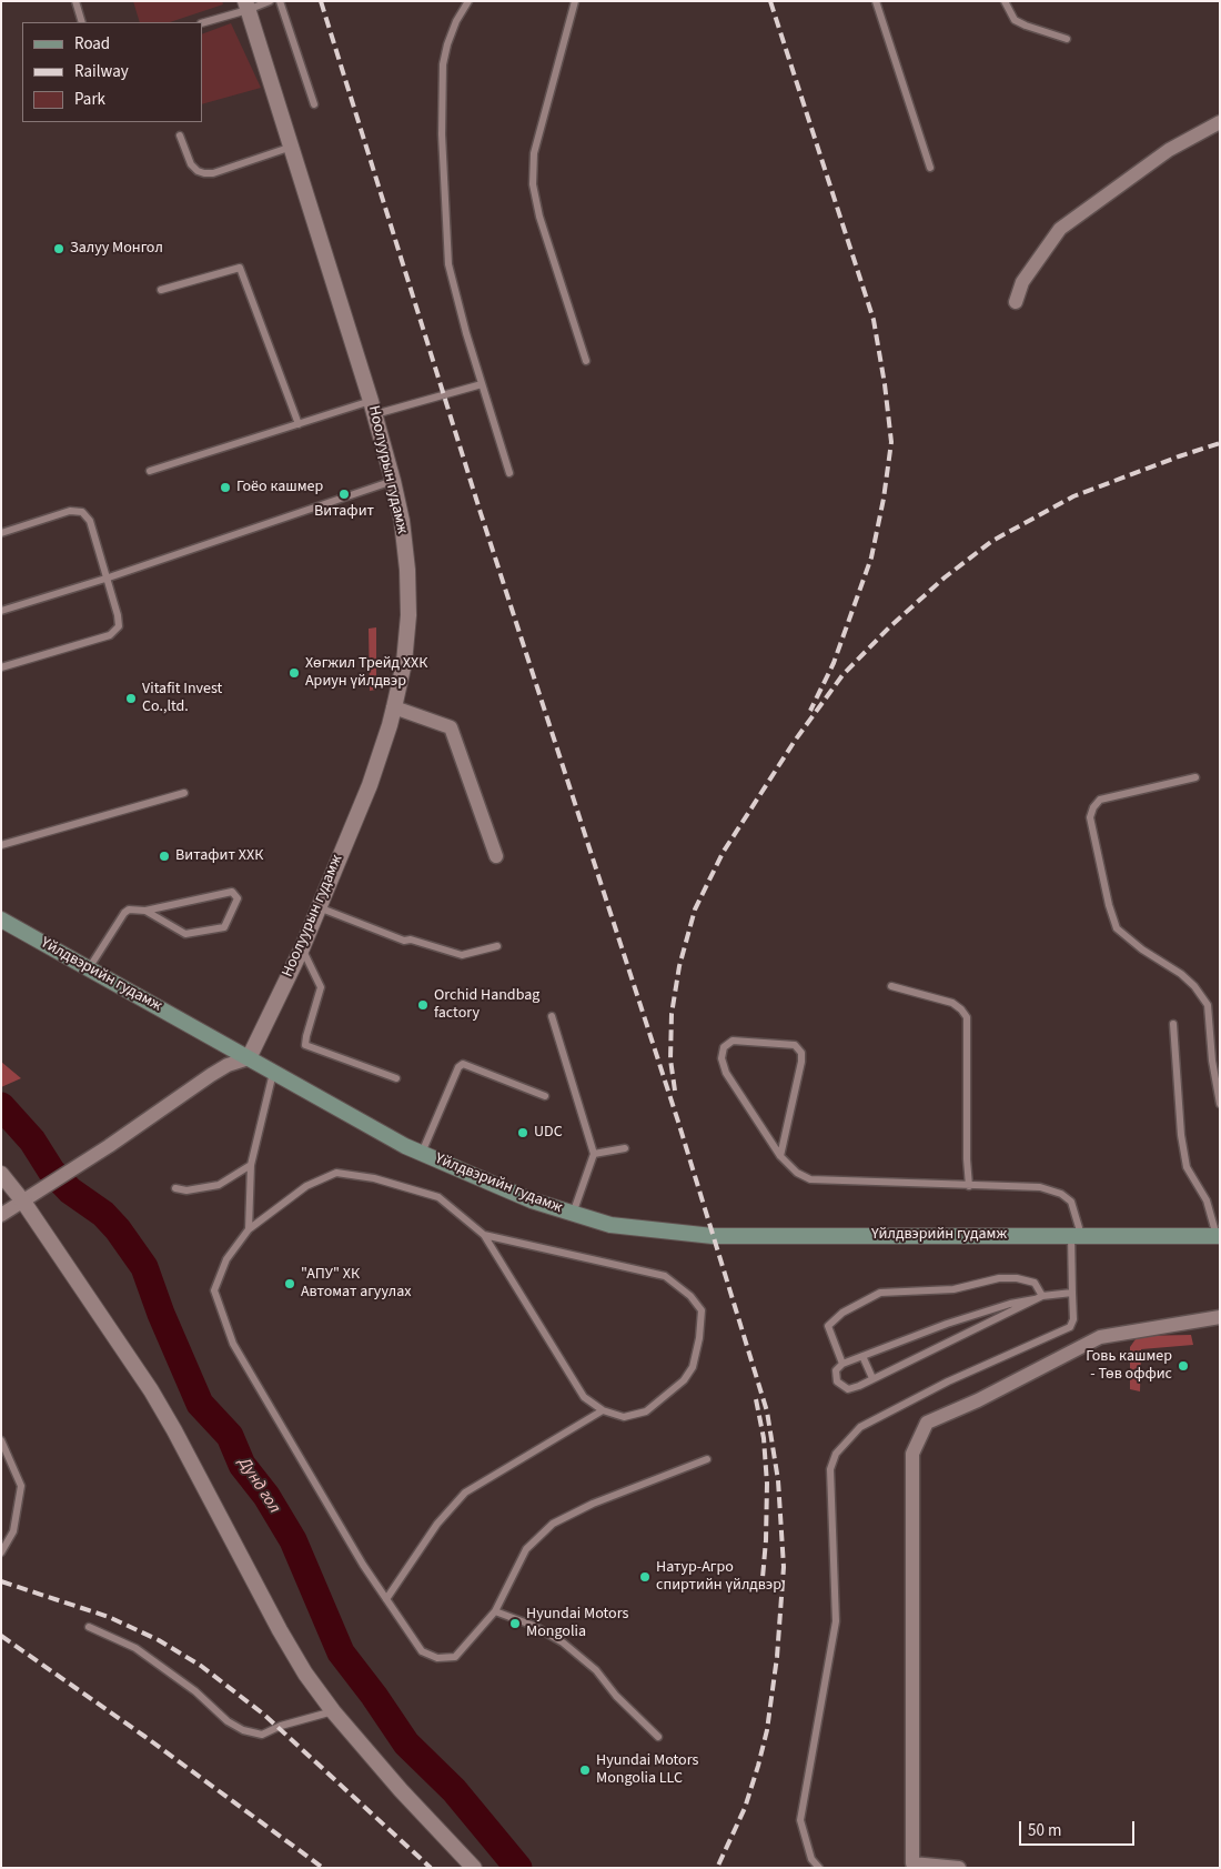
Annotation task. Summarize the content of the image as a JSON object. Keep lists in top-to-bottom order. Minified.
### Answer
{"streets":{"main road":["Yйлдвэрийн гудамж"],"street":["Ноолуурын гудамж"]},"crossings":[["Ноолуурын гудамж","Yйлдвэрийн гудамж"]],"water":["Дунд гол"],"places":["Залуу Монгол","Гоёо кашмер","Витафит","Хөгжил Трейд ХХК Ариун үйлдвэр","Vitafit Invest Co.,ltd.","Витафит ХХК","Orchid Handbag factory","UDC","\"АПУ\" ХК Автомат агуулах","Говь кашмер - Төв оффис","Натур-Агро спиртийн үйлдвэр","Hyundai Motors Mongolia","Hyundai Motors Mongolia LLC"],"legend":["Road","Railway","Park"],"scale_bar":"50 m"}
